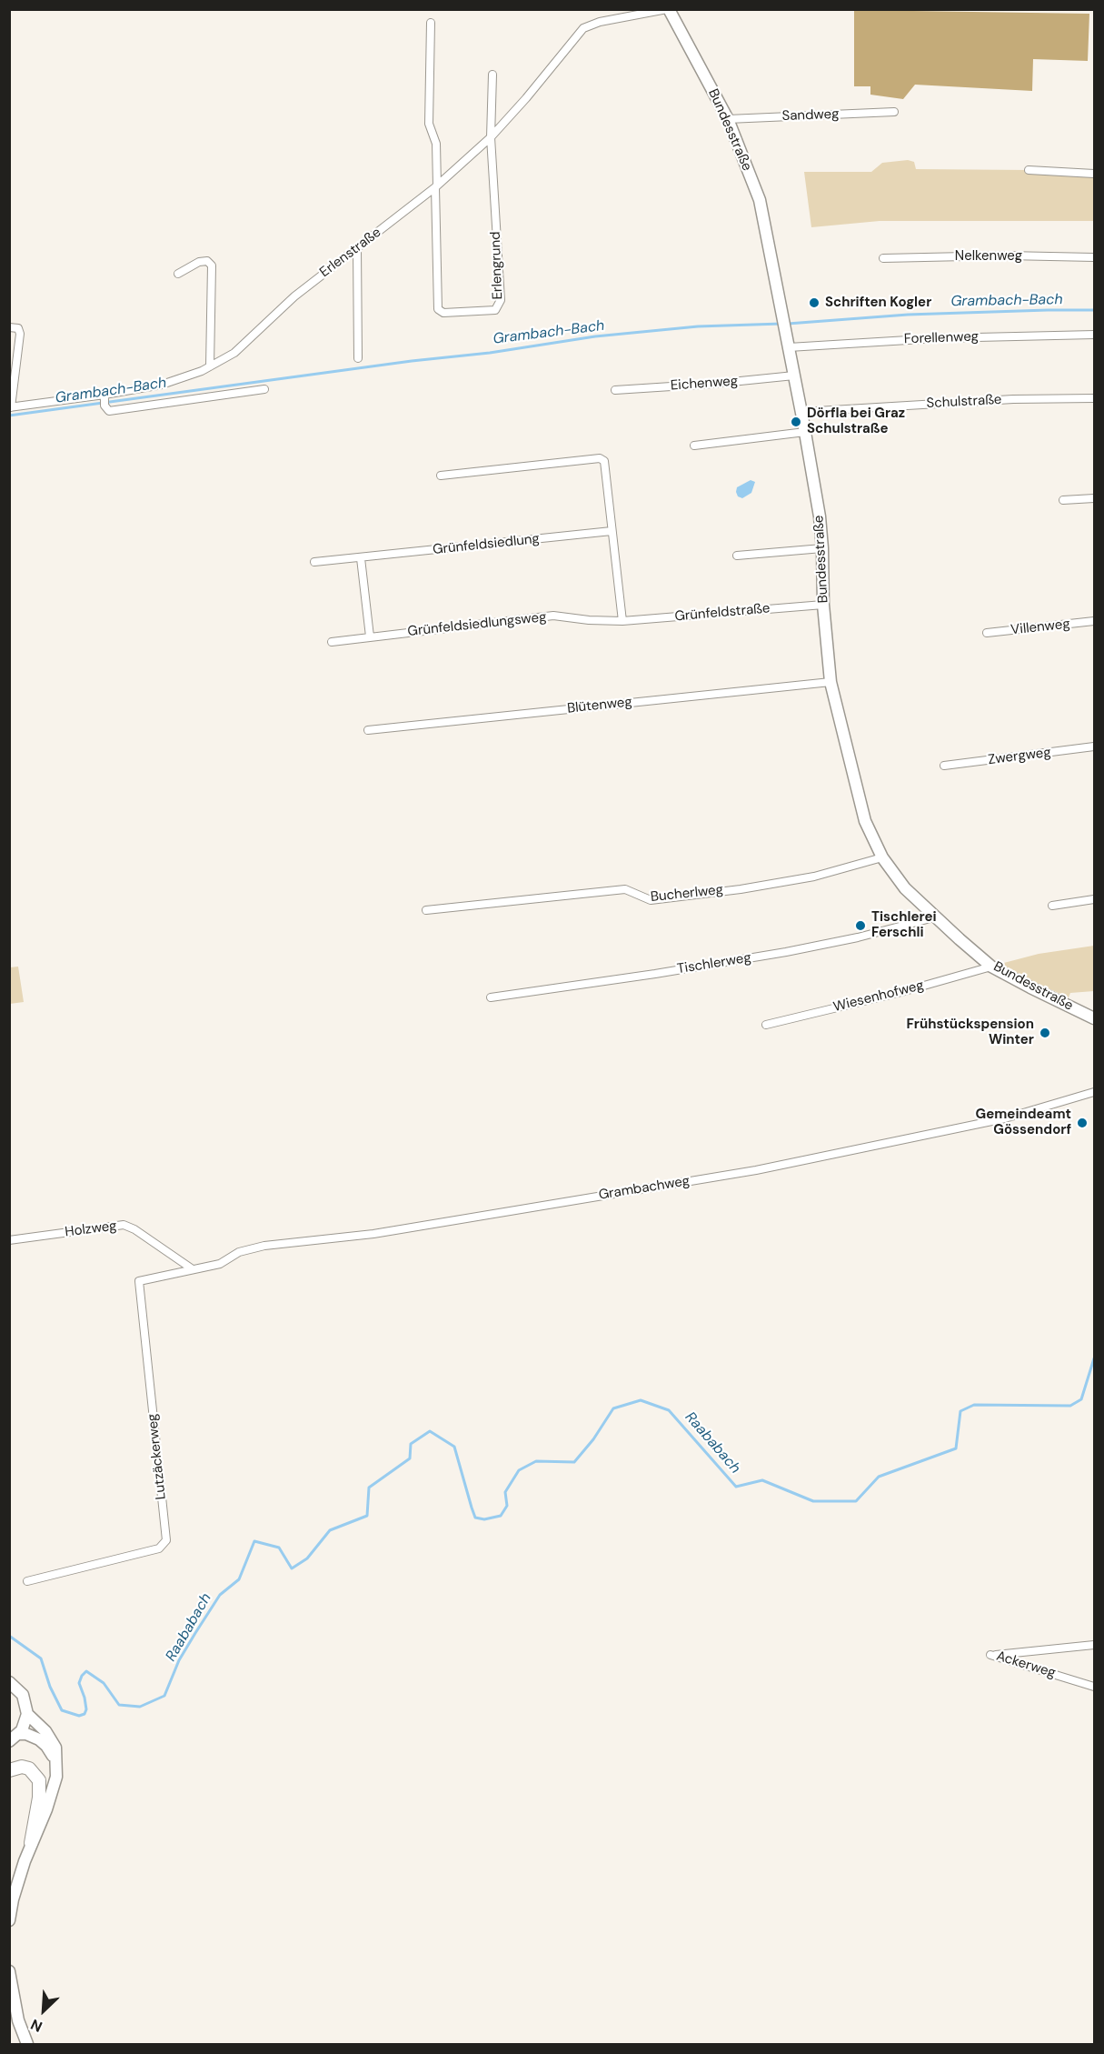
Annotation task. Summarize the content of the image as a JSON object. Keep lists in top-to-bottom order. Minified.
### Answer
{"streets":{"main road":["Bundesstraße"],"street":["Sandweg","Erlenstraße","Nelkenweg","Erlengrund","Forellenweg","Eichenweg","Schulstraße","Grünfeldsiedlung","Grünfeldstraße","Grünfeldsiedlungsweg","Villenweg","Blütenweg","Zwergweg","Bucherlweg","Tischlerweg","Wiesenhofweg","Grambachweg","Holzweg","Lutzäckerweg","Ackerweg"]},"crossings":[["Sandweg","Bundesstraße"],["Bundesstraße","Erlenstraße"],["Bundesstraße","Forellenweg"],["Bundesstraße","Eichenweg"],["Bundesstraße","Schulstraße"],["Bundesstraße","Grünfeldstraße"],["Bundesstraße","Blütenweg"],["Bundesstraße","Bucherlweg"],["Bundesstraße","Tischlerweg"],["Bundesstraße","Wiesenhofweg"],["Erlenstraße","Erlengrund"],["Grünfeldstraße","Grünfeldsiedlungsweg"],["Grambachweg","Holzweg"],["Grambachweg","Lutzäckerweg"],["Holzweg","Lutzäckerweg"]],"water":["Grambach-Bach","Raababach"],"places":["Schriften Kogler","Dörfla bei Graz Schulstraße","Tischlerei Ferschli","Frühstückspension Winter","Gemeindeamt Gössendorf"],"north":"bottom left"}
